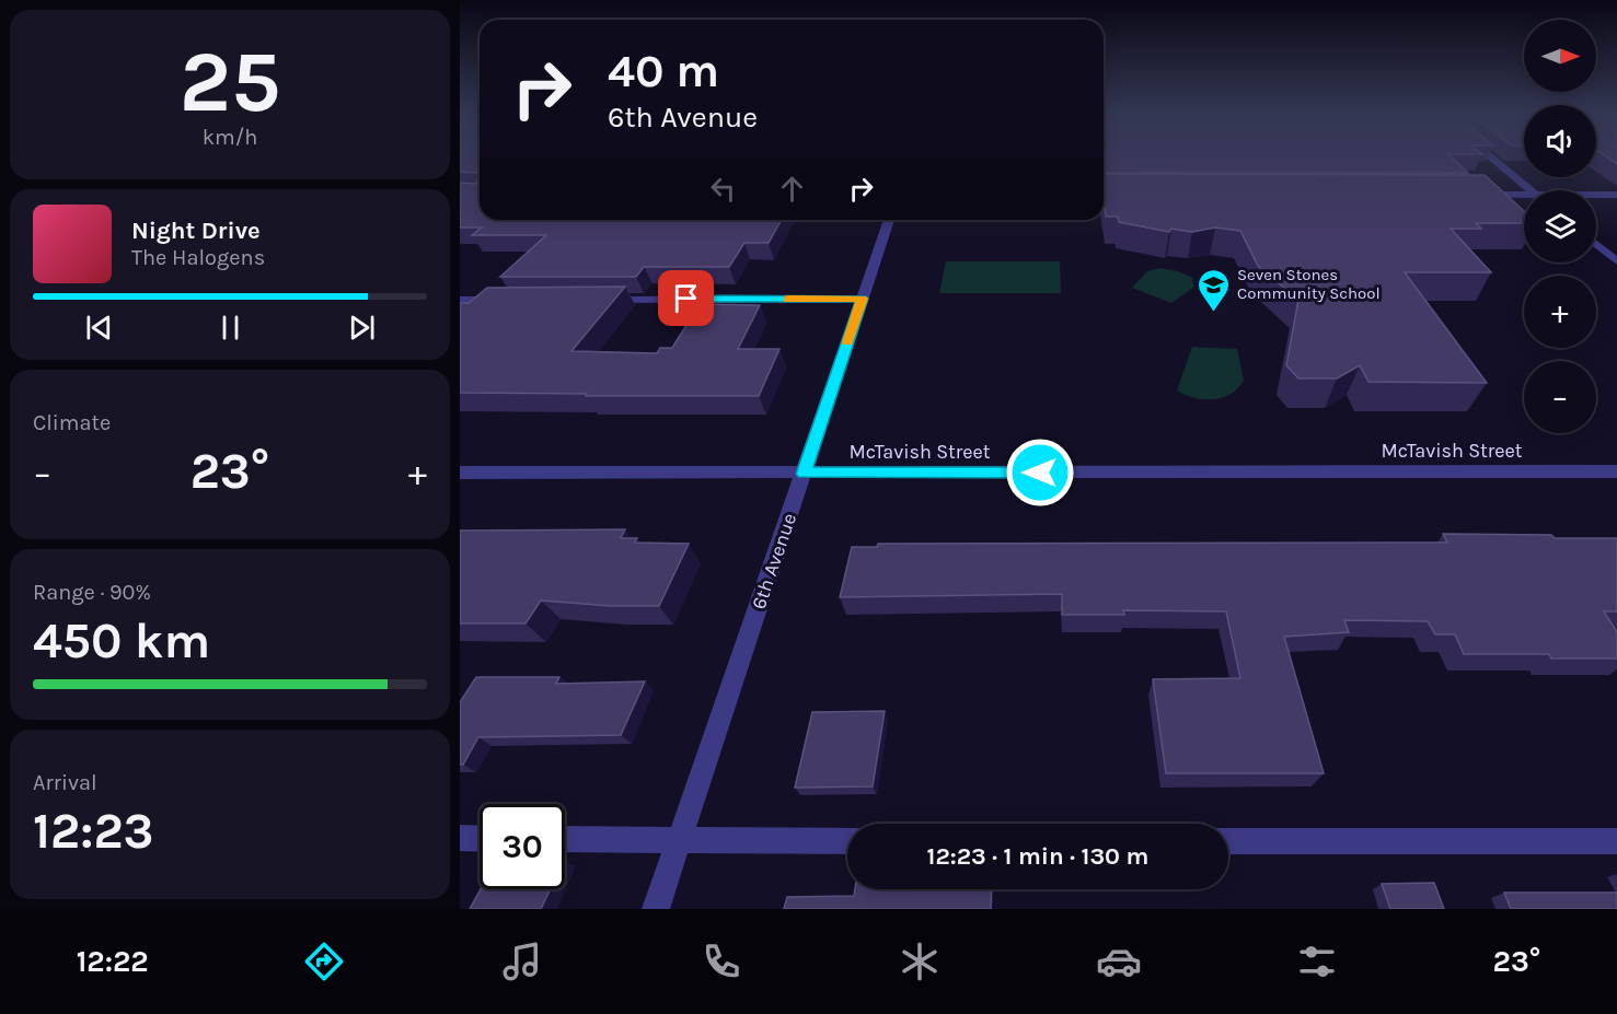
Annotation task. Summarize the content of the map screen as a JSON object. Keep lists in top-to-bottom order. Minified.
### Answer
{"streets":{"street":["McTavish Street","6th Avenue"]},"crossings":[["McTavish Street","6th Avenue"]],"places":{"school or university":["Seven Stones Community School"]},"north":"right","page":{"tile":[["25","km/h"],"Climate",["Range · 90%","450 km"],["Arrival","12:23"]],"map_buttons":["+","−"],"turn":["40 m","6th Avenue"],"song":["Night Drive","The Halogens"],"heat":["−","23°","+"],"limit":"30","trip":"12:23 · 1 min · 130 m","tabs":["12:22","23°"]}}
